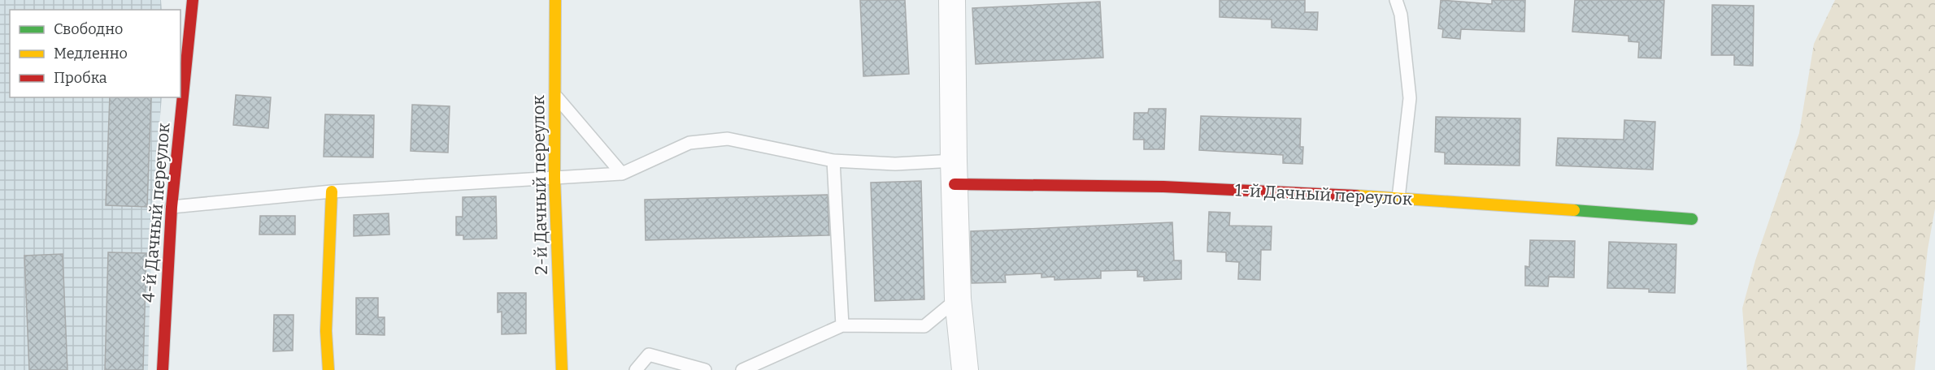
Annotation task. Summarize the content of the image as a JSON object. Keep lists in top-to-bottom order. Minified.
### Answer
{"streets":{"street":["2-й Дачный переулок","1-й Дачный переулок","4-й Дачный переулок"]},"legend":["Свободно","Медленно","Пробка"]}
